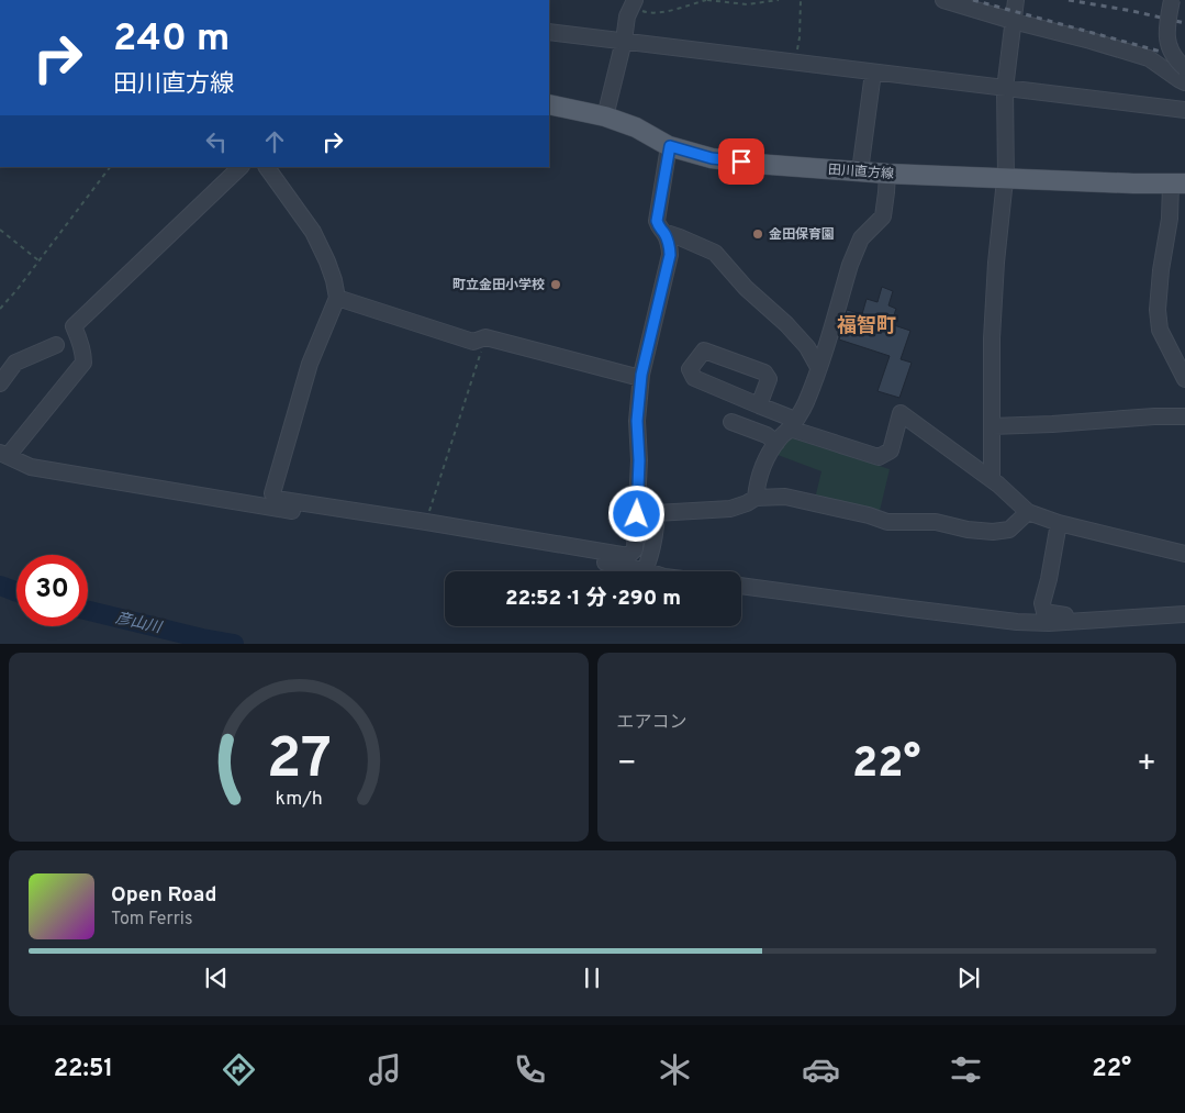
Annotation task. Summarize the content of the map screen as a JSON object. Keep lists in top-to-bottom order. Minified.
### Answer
{"streets":{"main road":["田川直方線"]},"districts":["福智町"],"water":["彦山川"],"places":["金田保育園","町立金田小学校"],"page":{"turn":["240 m","田川直方線"],"limit":"30","trip":"22:52 · 1 分 · 290 m","tile":"エアコン","heat":["−","22°","+"],"song":["Open Road","Tom Ferris"],"tabs":["22:51","22°"],"gauge":["27","km/h"]}}
